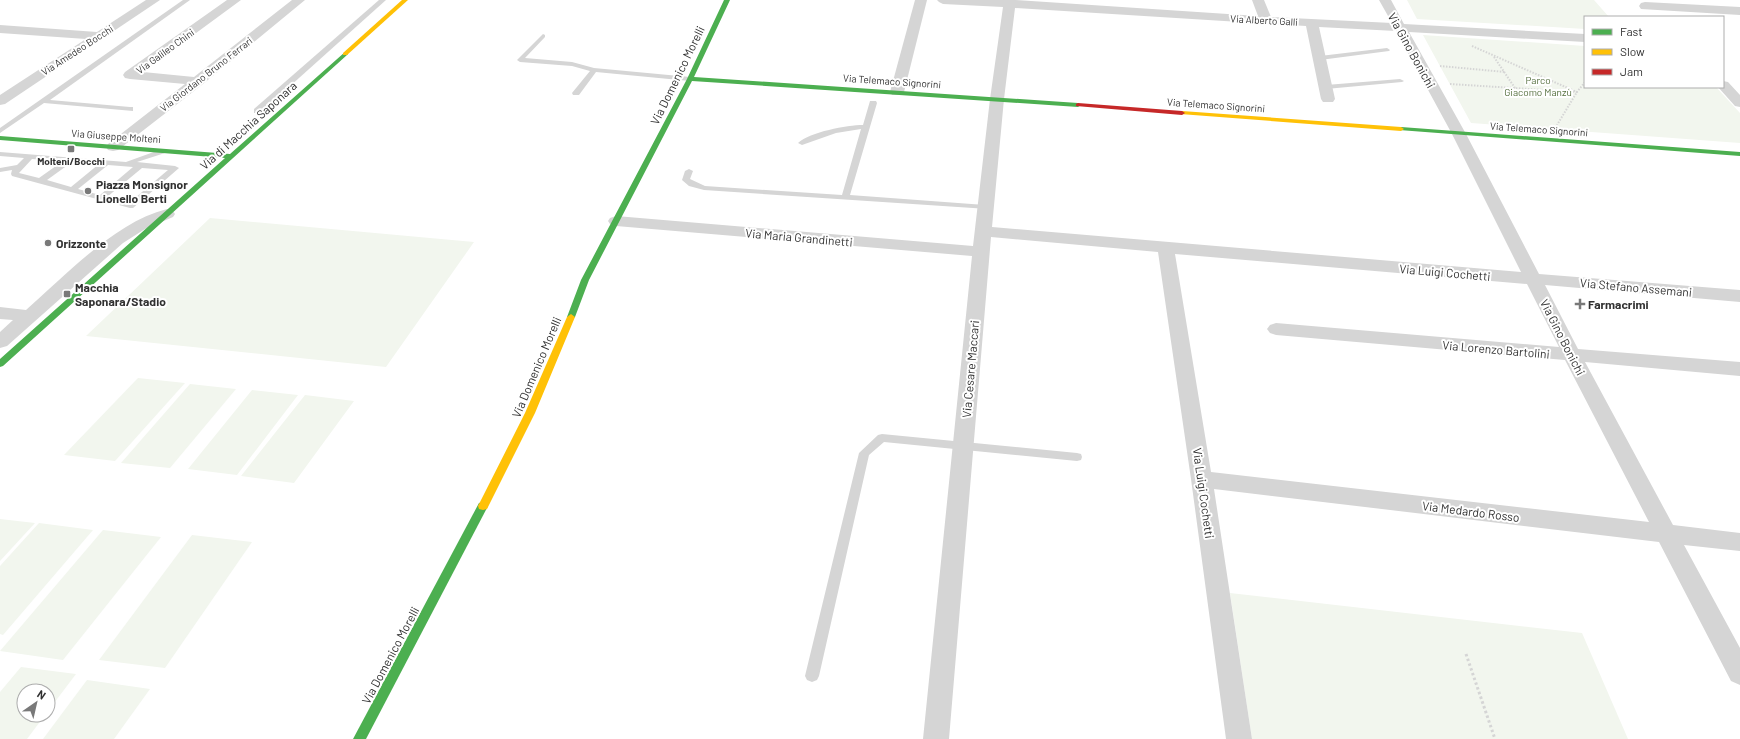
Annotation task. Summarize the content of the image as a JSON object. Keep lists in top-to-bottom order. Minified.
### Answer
{"streets":{"street":["Via Alberto Galli","Via Amedeo Bocchi","Via Gino Bonichi","Via Galileo Chini","Via Giordano Bruno Ferrari","Via Domenico Morelli","Via Telemaco Signorini","Via di Macchia Saponara","Via Giuseppe Molteni","Via Maria Grandinetti","Via Luigi Cochetti","Via Stefano Assemani","Via Lorenzo Bartolini","Via Cesare Maccari","Via Medardo Rosso"]},"crossings":[["Via Alberto Galli","Via Gino Bonichi"],["Via Alberto Galli","Via Cesare Maccari"],["Via Gino Bonichi","Via Telemaco Signorini"],["Via Gino Bonichi","Via Luigi Cochetti"],["Via Gino Bonichi","Via Stefano Assemani"],["Via Gino Bonichi","Via Lorenzo Bartolini"],["Via Gino Bonichi","Via Medardo Rosso"],["Via Galileo Chini","Via Giordano Bruno Ferrari"],["Via Giordano Bruno Ferrari","Via Giuseppe Molteni"],["Via Domenico Morelli","Via Telemaco Signorini"],["Via Domenico Morelli","Via Maria Grandinetti"],["Via Telemaco Signorini","Via Cesare Maccari"],["Via di Macchia Saponara","Via Giuseppe Molteni"],["Via Maria Grandinetti","Via Cesare Maccari"],["Via Luigi Cochetti","Via Stefano Assemani"],["Via Luigi Cochetti","Via Cesare Maccari"],["Via Luigi Cochetti","Via Medardo Rosso"]],"parks":["Parco Giacomo Manzù"],"places":{"transit":["Molteni/Bocchi","Macchia Saponara/Stadio"],"other":["Piazza Monsignor Lionello Berti","Orizzonte"],"health":["Farmacrimi"]},"legend":["Fast","Slow","Jam"],"north":"top right"}
